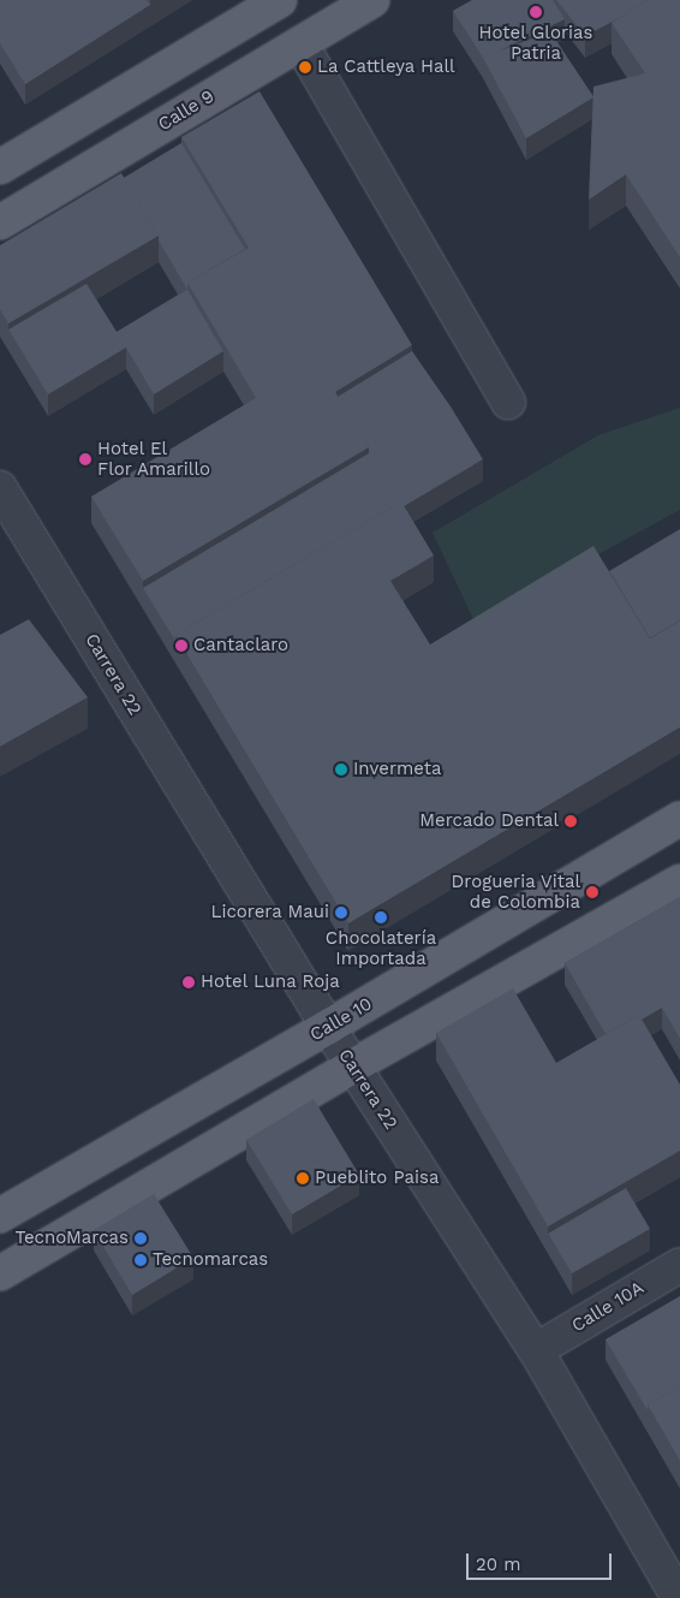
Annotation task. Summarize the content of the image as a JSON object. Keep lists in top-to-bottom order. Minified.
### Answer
{"streets":{"main road":["Calle 9","Calle 10"],"street":["Carrera 22","Calle 10A"]},"crossings":[["Carrera 22","Calle 10"],["Carrera 22","Calle 10A"]],"places":["Hotel Glorias Patria","La Cattleya Hall","Hotel El Flor Amarillo","Cantaclaro","Invermeta","Mercado Dental","Drogueria Vital de Colombia","Licorera Maui","Chocolatería Importada","Hotel Luna Roja","Pueblito Paisa","TecnoMarcas","Tecnomarcas"],"scale_bar":"20 m"}
